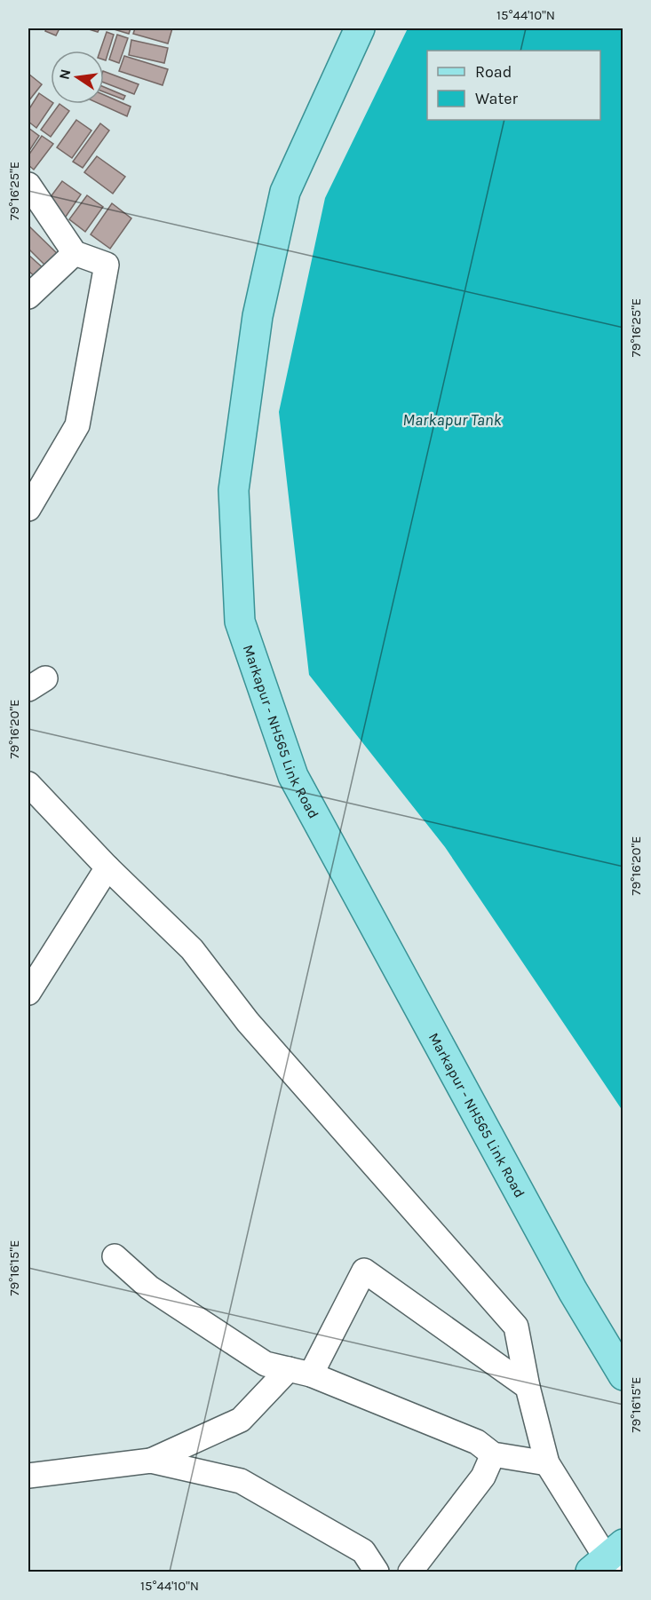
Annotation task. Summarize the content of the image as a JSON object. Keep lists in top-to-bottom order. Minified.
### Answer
{"streets":{"main road":["Markapur - NH565 Link Road"]},"water":["Markapur Tank"],"legend":["Road","Water"],"north":"left","coordinates":["15°44'10\"N","79°16'25\"E","79°16'20\"E","79°16'15\"E"]}
